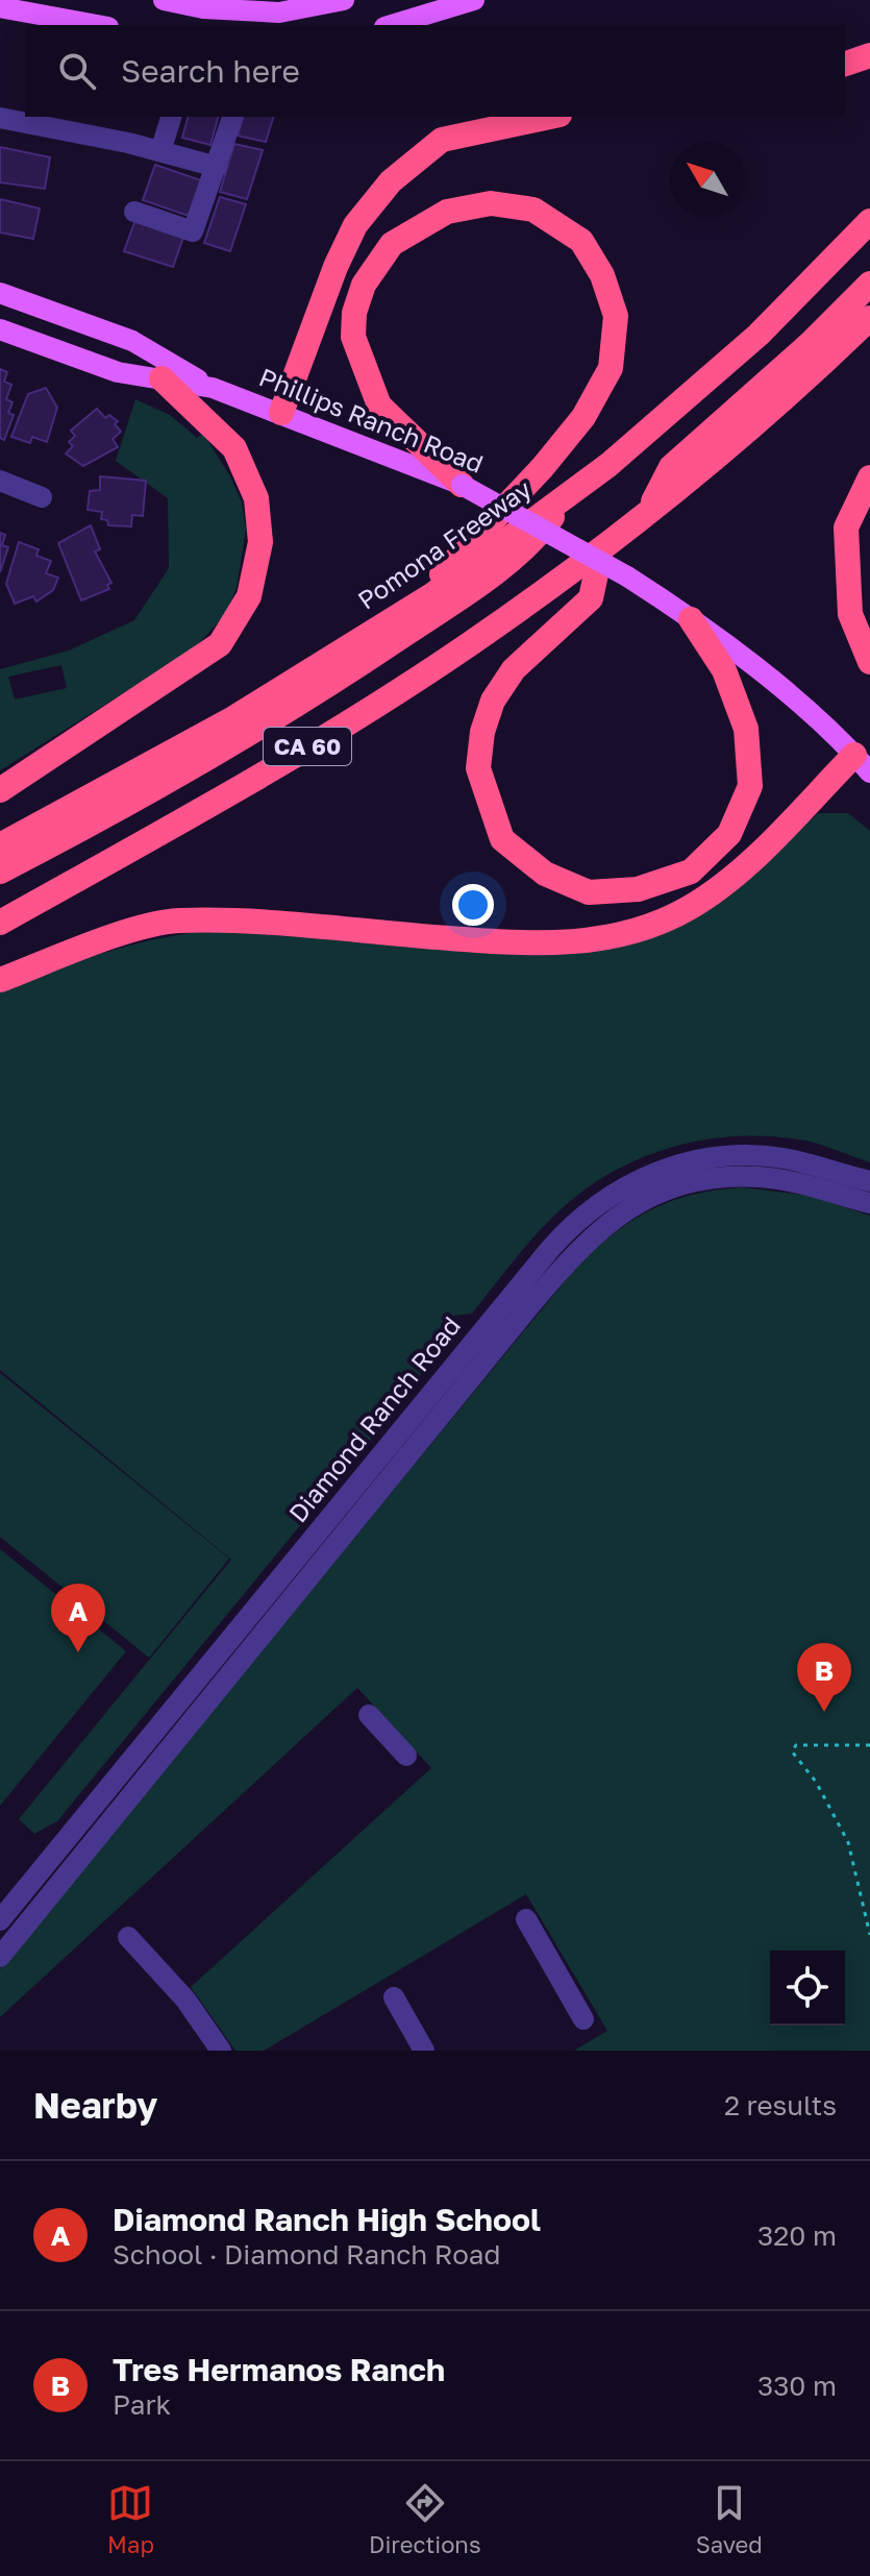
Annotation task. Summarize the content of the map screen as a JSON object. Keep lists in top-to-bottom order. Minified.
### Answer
{"streets":{"highway":["Pomona Freeway","CA 60"],"main road":["Phillips Ranch Road"],"street":["Diamond Ranch Road"]},"north":"top left","page":{"search":"Search here","pins":["A","B"],"heading":["Nearby","2 results"],"list":[{"mark":"A","name":"Diamond Ranch High School","note":"School · Diamond Ranch Road","value":"320 m"},{"mark":"B","name":"Tres Hermanos Ranch","note":"Park","value":"330 m"}],"nav":["Map","Directions","Saved"]}}
